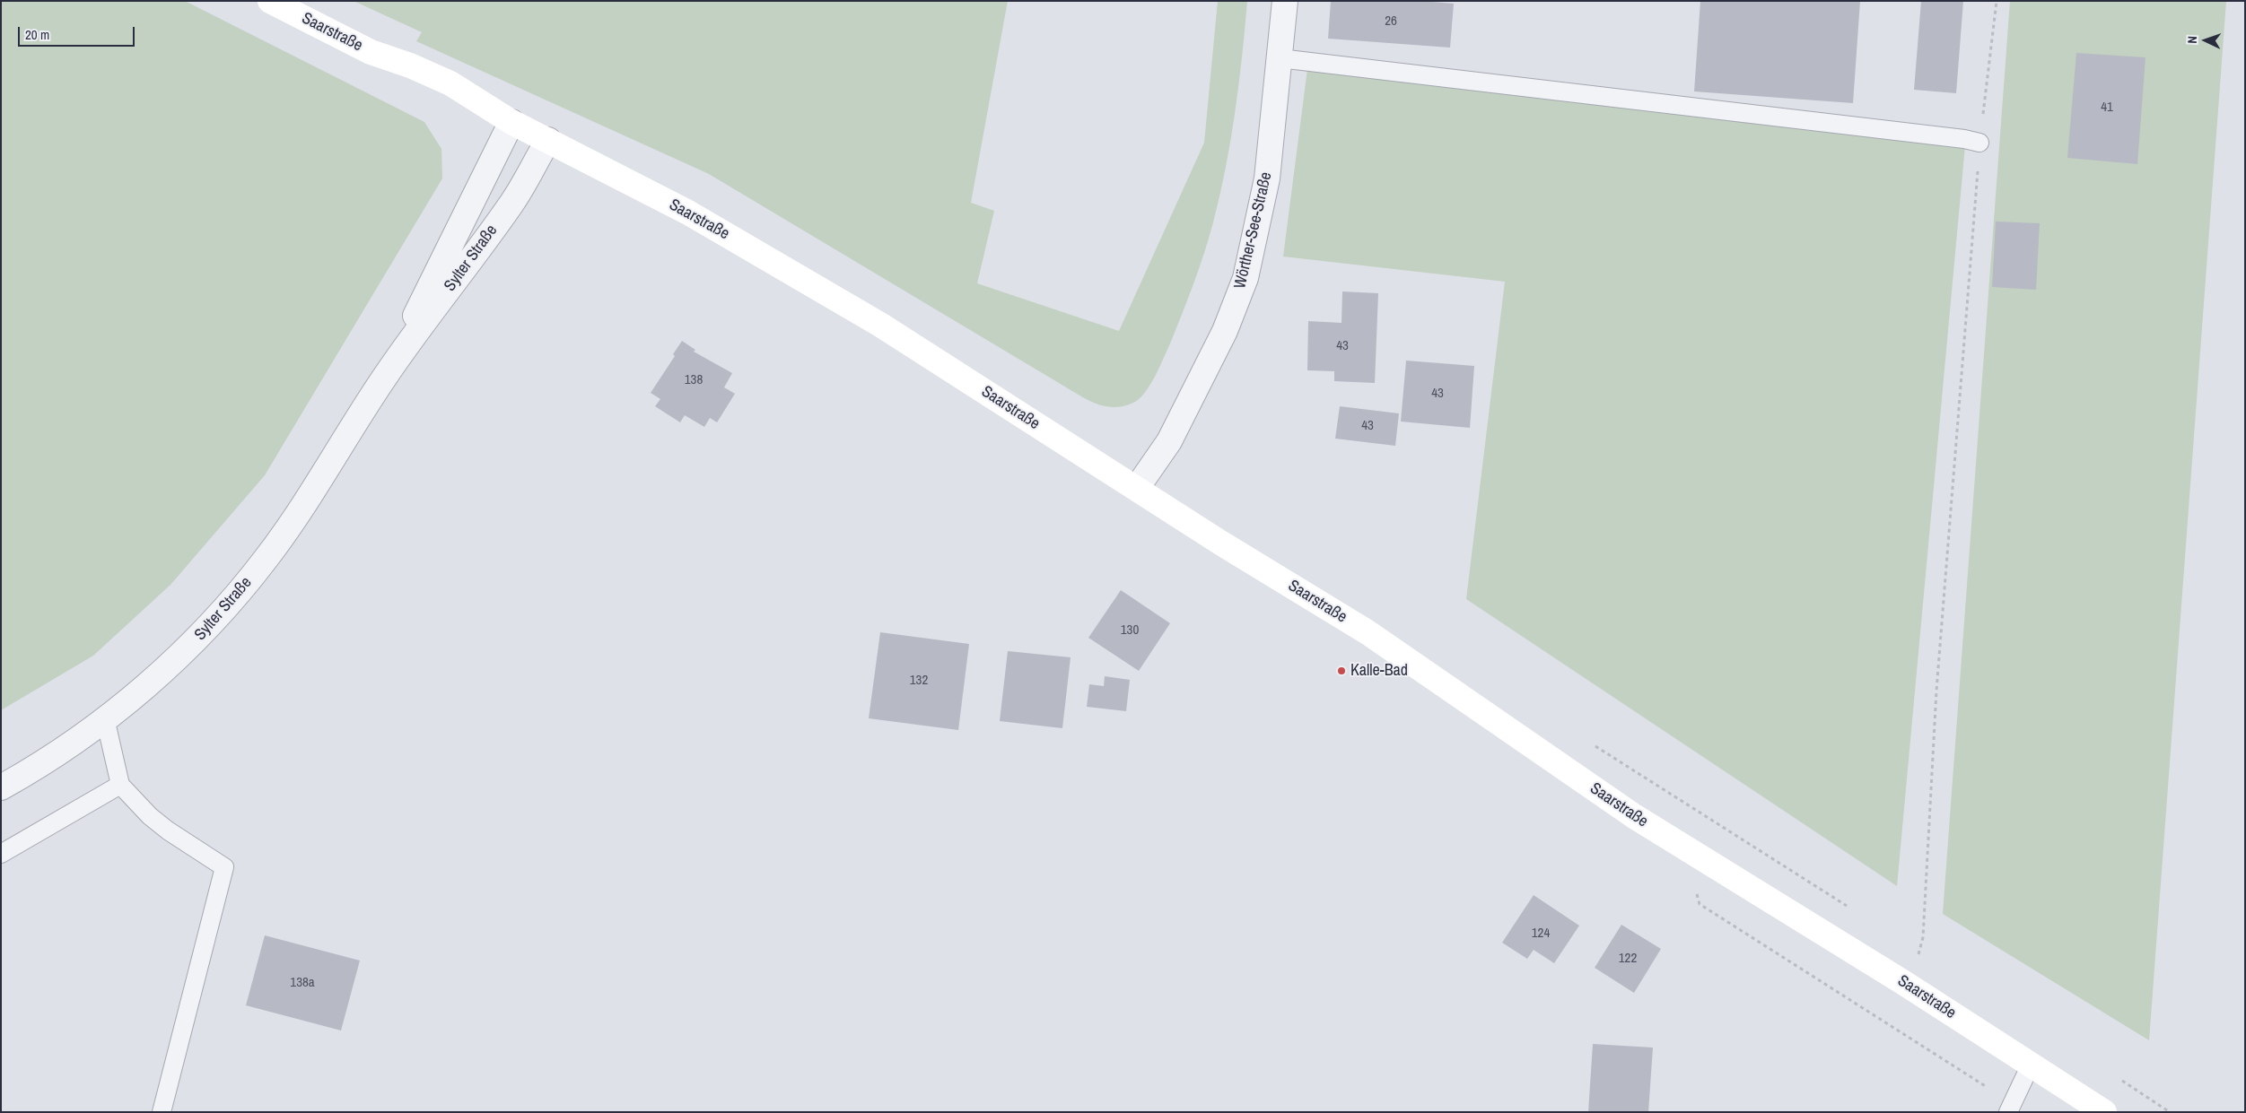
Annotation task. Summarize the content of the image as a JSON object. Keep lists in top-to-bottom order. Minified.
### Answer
{"streets":{"main road":["Saarstraße"],"street":["Wörther-See-Straße","Sylter Straße"]},"crossings":[["Saarstraße","Wörther-See-Straße"],["Saarstraße","Sylter Straße"]],"places":["Kalle-Bad"],"house_numbers":["26","41","43","138","43","43","130","132","124","122","138a"],"scale_bar":"20 m","north":"left"}
